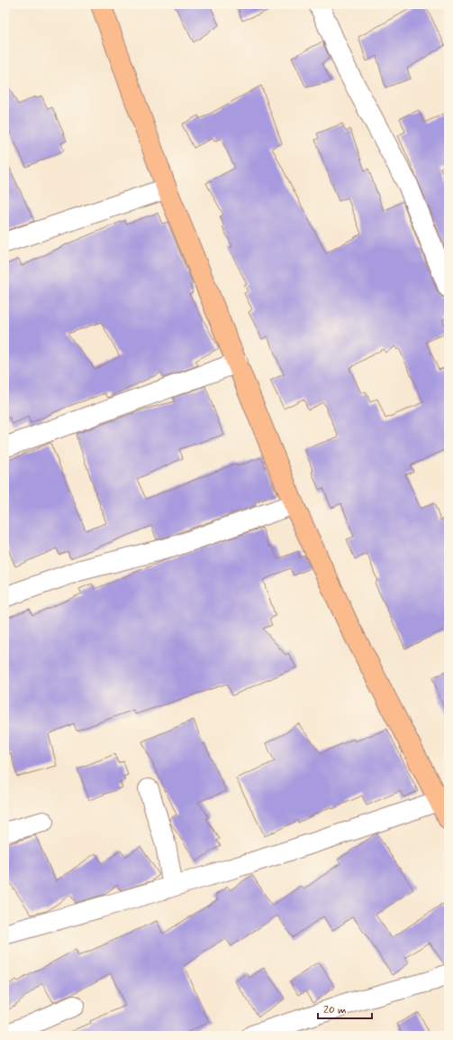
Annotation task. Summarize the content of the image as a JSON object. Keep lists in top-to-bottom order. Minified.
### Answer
{"scale_bar":"20 m"}
